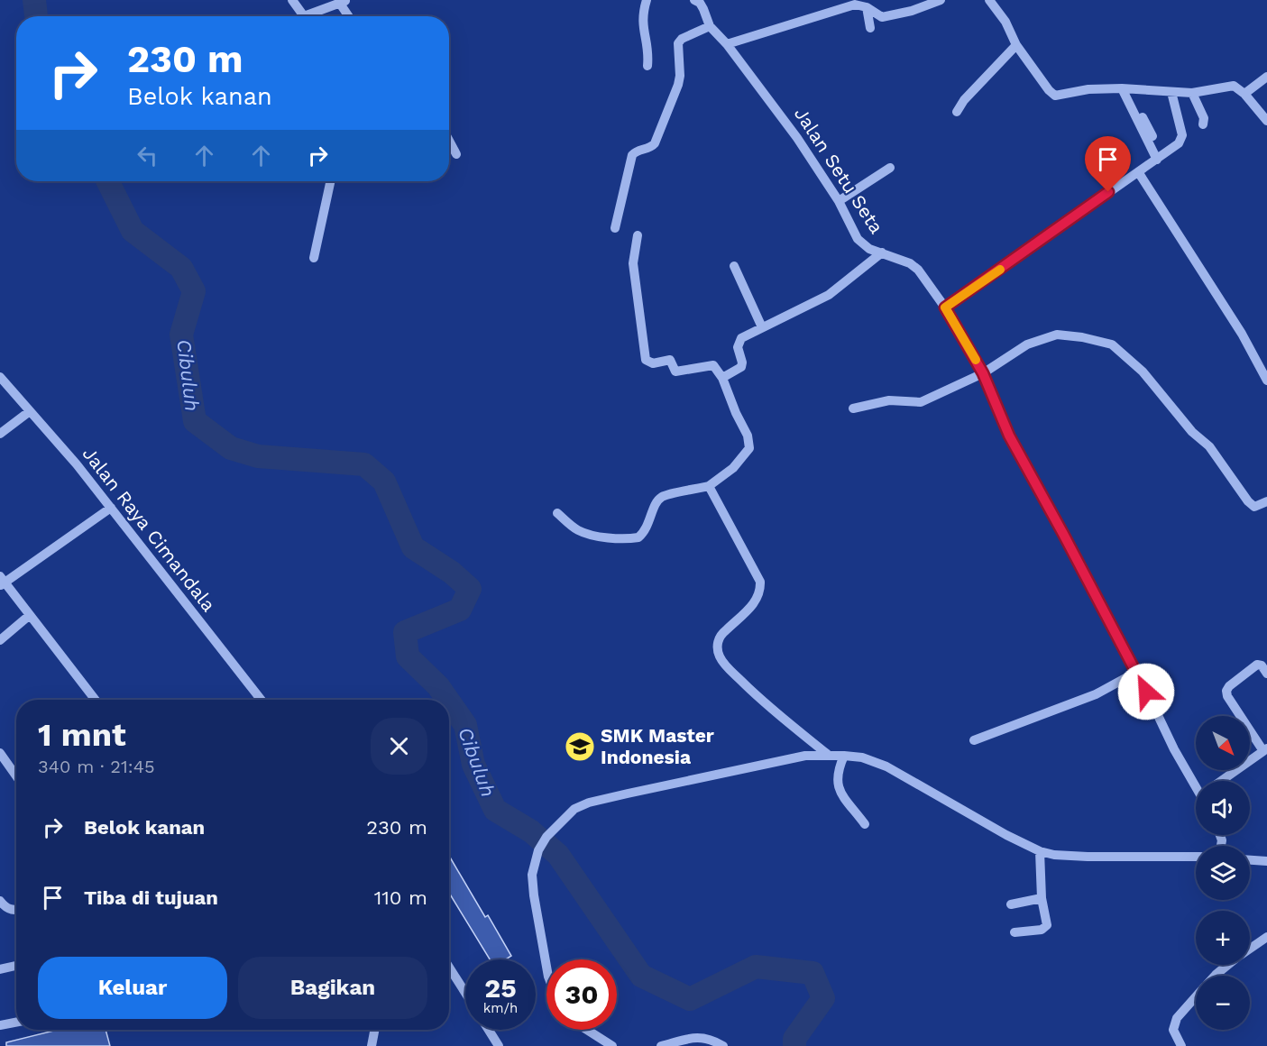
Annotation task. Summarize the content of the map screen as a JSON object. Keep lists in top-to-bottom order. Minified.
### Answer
{"streets":{"street":["Jalan Setu Seta","Jalan Raya Cimandala"]},"water":["Cibuluh"],"places":{"school or university":["SMK Master Indonesia"]},"north":"bottom right","page":{"turn":["230 m","Belok kanan"],"heading":["1 mnt","340 m · 21:45"],"map_buttons":["+","−"],"list":[{"name":"Belok kanan","value":"230 m"},{"name":"Tiba di tujuan","value":"110 m"}],"buttons":["Keluar","Bagikan"],"speed":"25 km/h","limit":"30"}}
